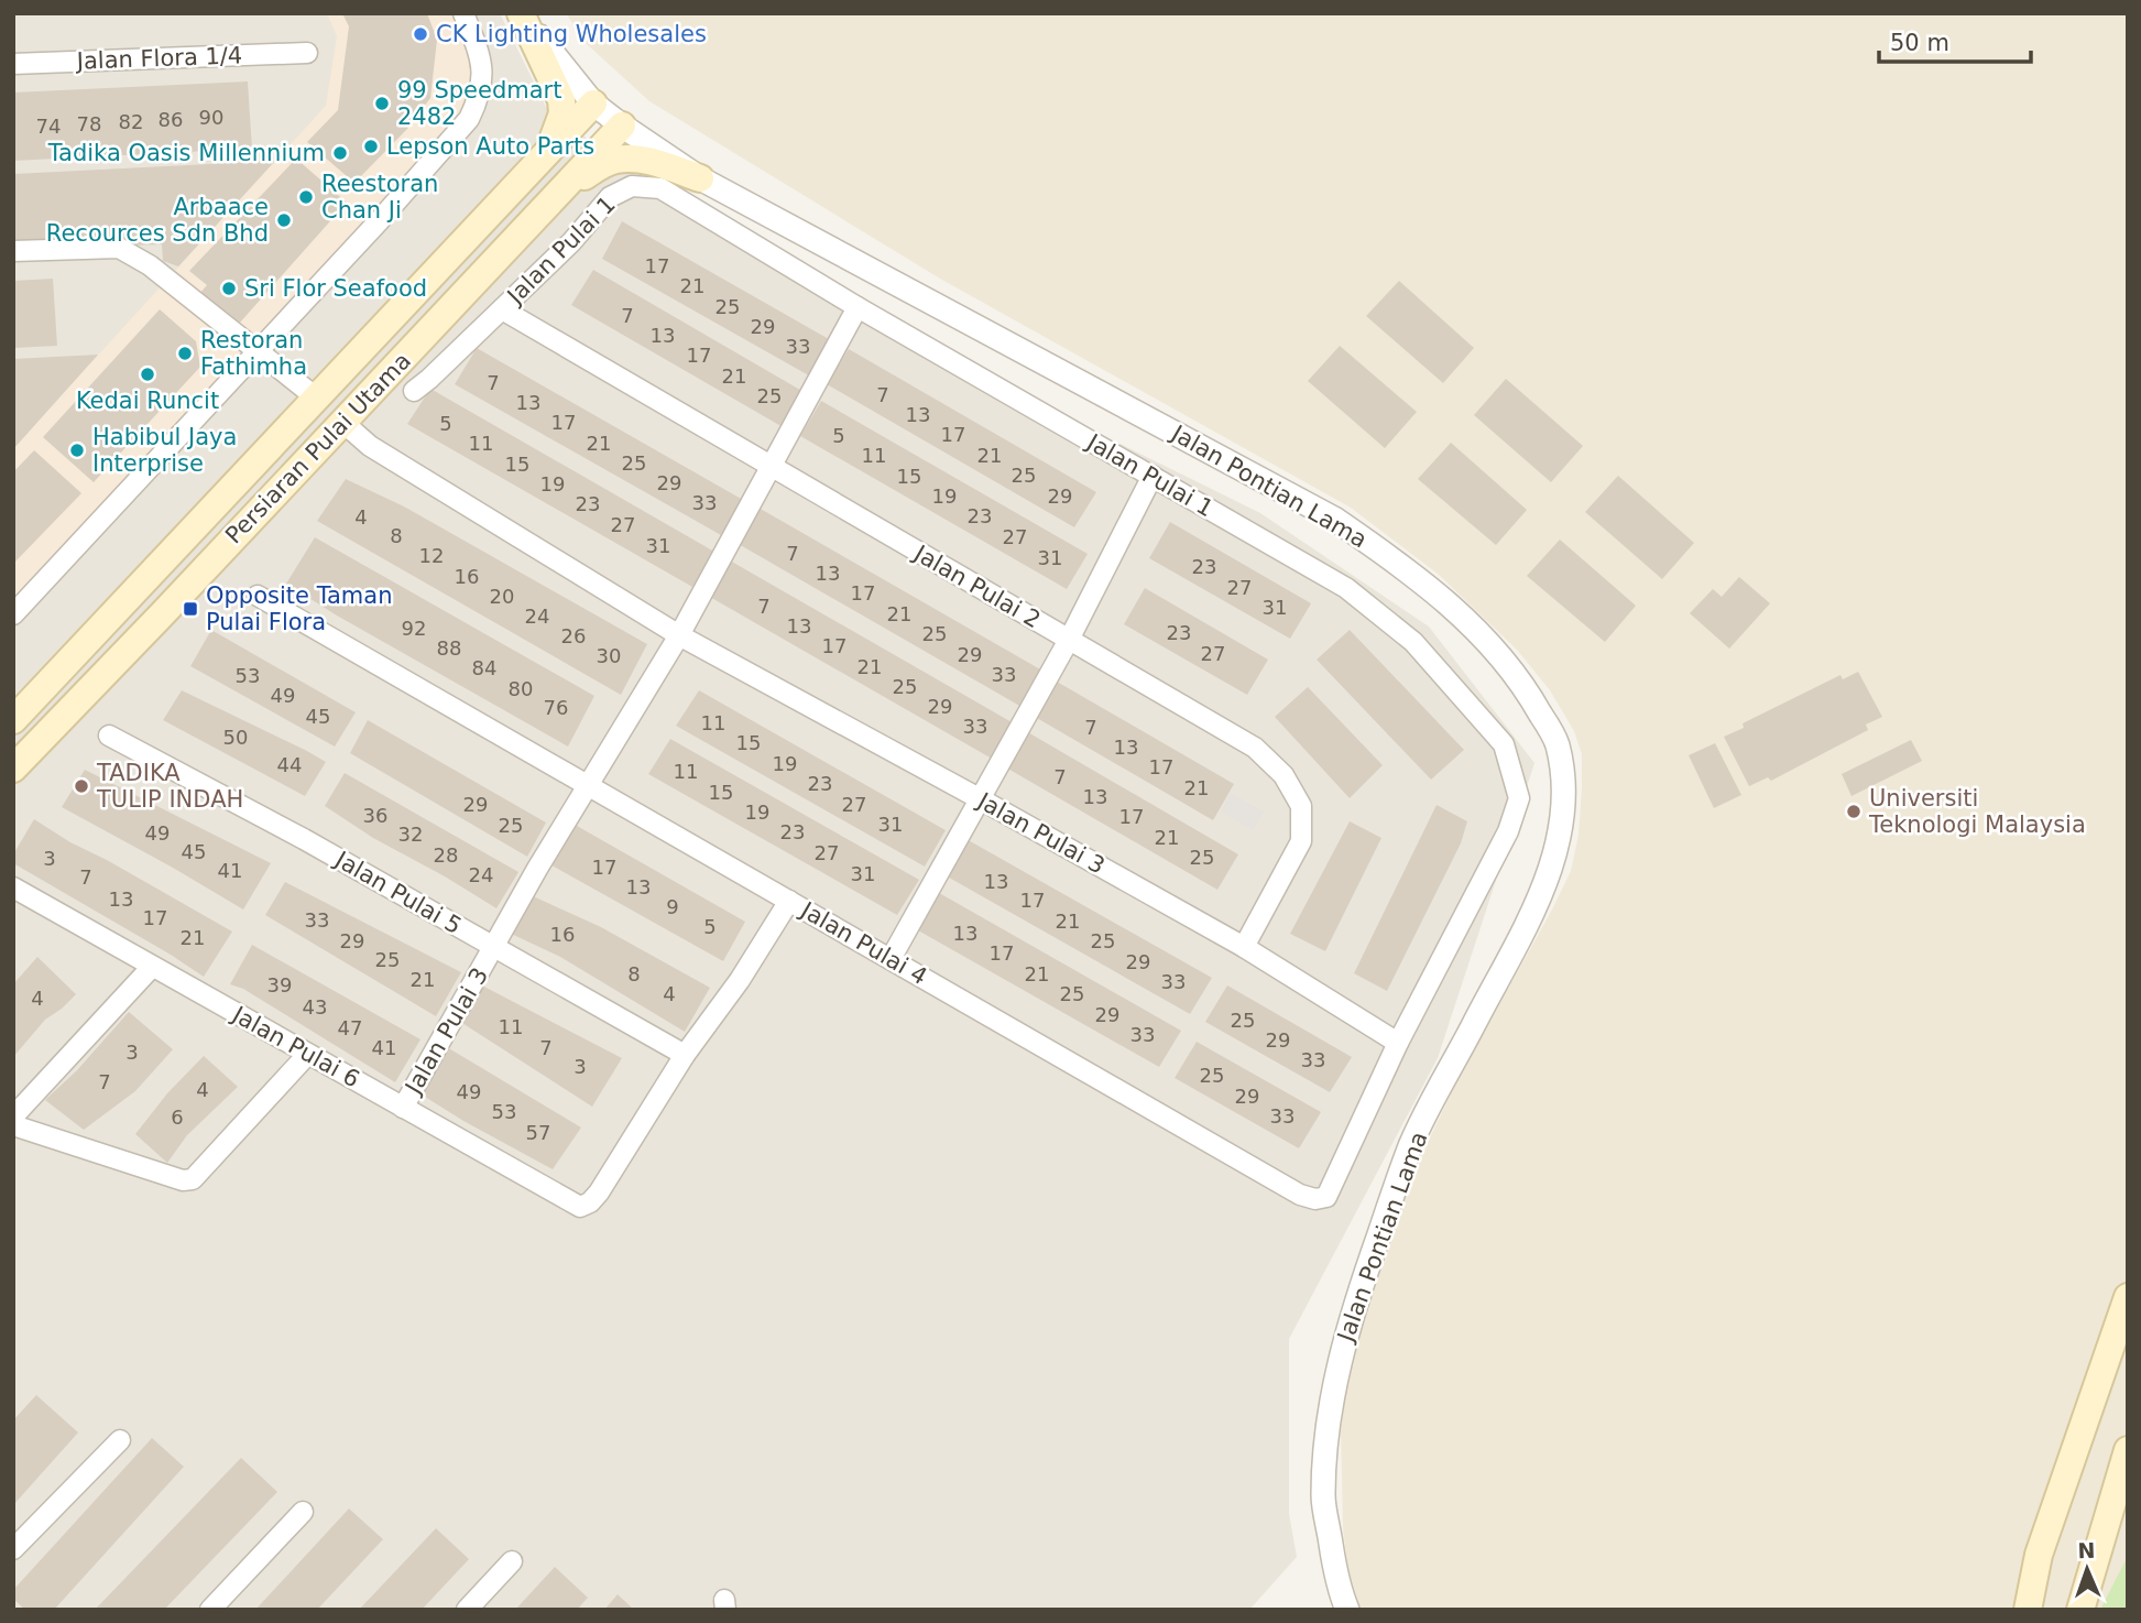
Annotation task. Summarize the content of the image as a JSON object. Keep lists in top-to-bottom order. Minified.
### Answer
{"streets":{"main road":["Persiaran Pulai Utama"],"street":["Jalan Flora 1/4","Jalan Pulai 1","Jalan Pontian Lama","Jalan Pulai 2","Jalan Pulai 3","Jalan Pulai 5","Jalan Pulai 4","Jalan Pulai 6"]},"crossings":[["Jalan Pulai 1","Jalan Pulai 2"],["Jalan Pulai 1","Jalan Pulai 3"],["Jalan Pulai 1","Jalan Pulai 4"],["Persiaran Pulai Utama","Jalan Pontian Lama"],["Persiaran Pulai Utama","Jalan Pulai 3"],["Jalan Pulai 2","Jalan Pulai 3"],["Jalan Pulai 3","Jalan Pulai 5"],["Jalan Pulai 3","Jalan Pulai 4"],["Jalan Pulai 3","Jalan Pulai 6"],["Jalan Pulai 5","Jalan Pulai 6"]],"places":{"other":["CK Lighting Wholesales","99 Speedmart 2482","Lepson Auto Parts","Tadika Oasis Millennium","Reestoran Chan Ji","Arbaace Recources Sdn Bhd","Sri Flor Seafood","Restoran Fathimha","Kedai Runcit","Habibul Jaya Interprise","TADIKA TULIP INDAH","Universiti Teknologi Malaysia"],"transit":["Opposite Taman Pulai Flora"]},"house_numbers":["90","86","82","78","74","17","21","25","7","29","13","33","17","21","7","7","25","13","13","17","5","17","5","11","21","11","21","25","15","25","15","29","19","19","29","33","23","23","4","27","8","27","31","7","12","31","23","13","16","27","17","20","7","31","21","24","13","92","23","25","26","17","88","27","29","30","21","84","33","53","25","80","49","29","76","45","11","33","7","50","15","13","19","44","17","11","7","23","21","15","13","29","27","19","36","17","31","25","23","49","32","21","45","27","28","25","3","17","41","31","24","7","13","13","13","17","9","17","33","21","5","13","16","21","29","25","17","25","29","8","21","21","33","39","4","25","4","43","29","25","11","47","33","29","41","7","3","33","3","25","7","4","49","29","53","33","6","57"],"scale_bar":"50 m","north":"top"}
